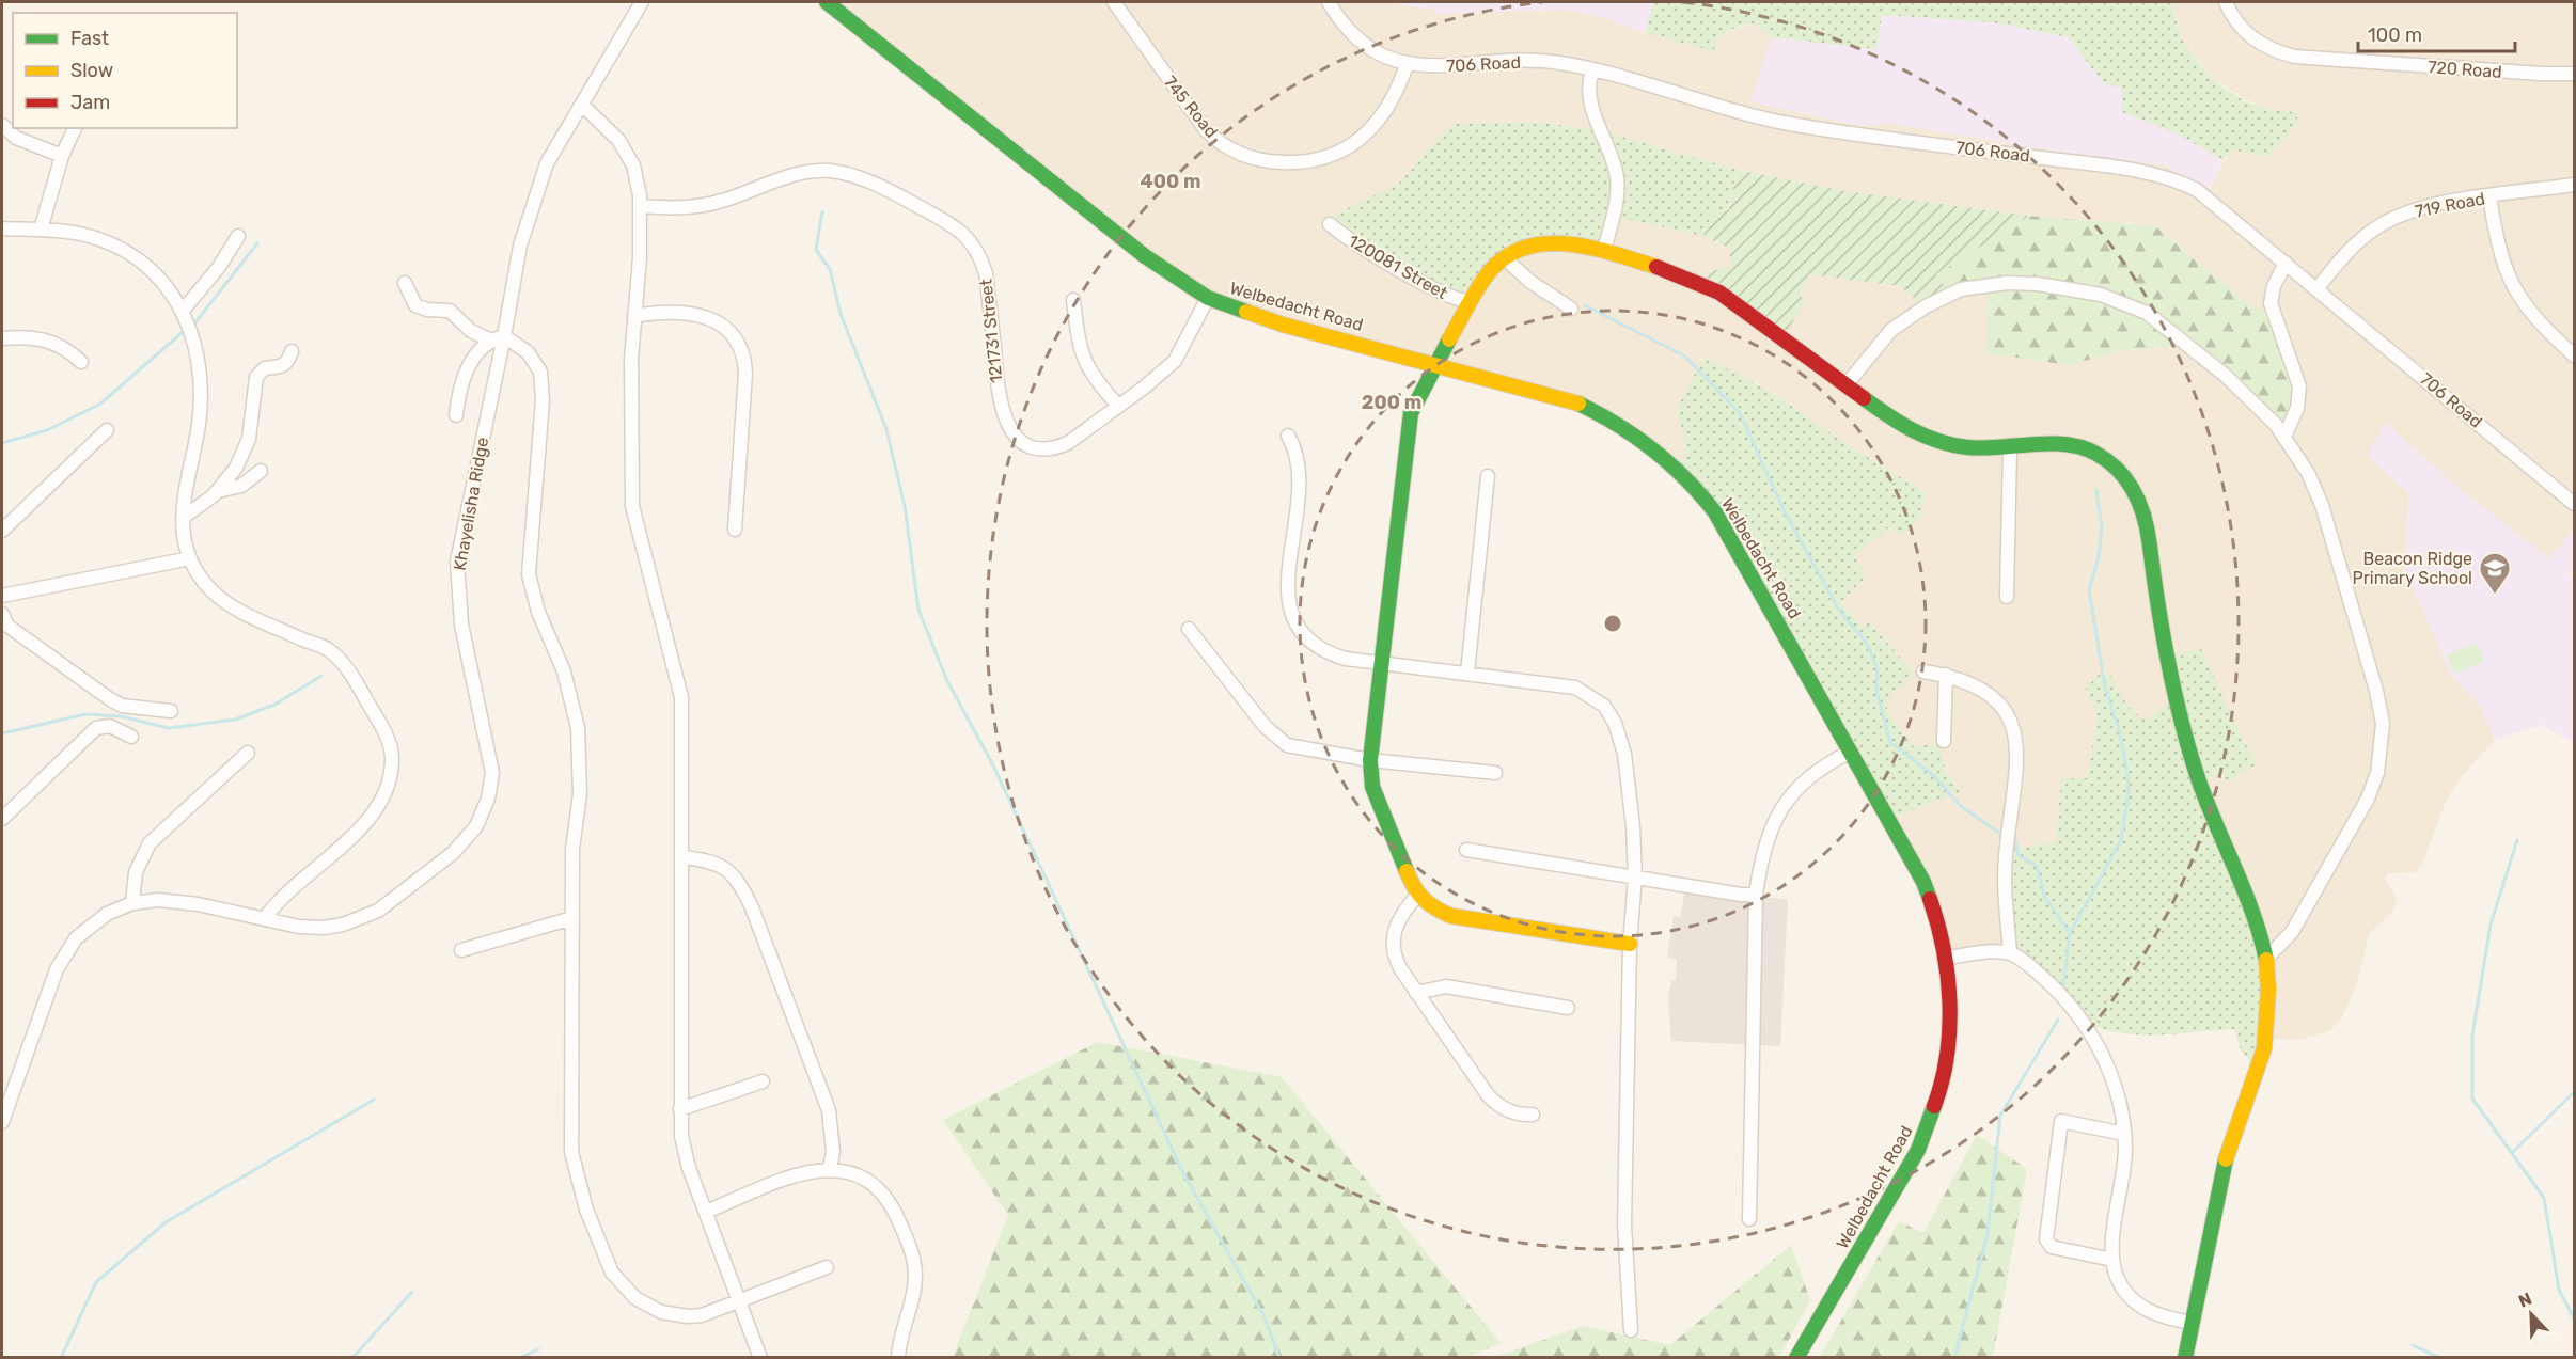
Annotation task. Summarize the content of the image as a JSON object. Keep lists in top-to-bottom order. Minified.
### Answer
{"streets":{"street":["706 Road","720 Road","745 Road","719 Road","120081 Street","Welbedacht Road","121731 Street","Khayelisha Ridge"]},"crossings":[["706 Road","745 Road"],["706 Road","719 Road"],["Welbedacht Road","121731 Street"]],"places":{"school or university":["Beacon Ridge Primary School"]},"legend":["Fast","Slow","Jam"],"scale_bar":"100 m","north":"top left","rings":["400 m","200 m"]}
